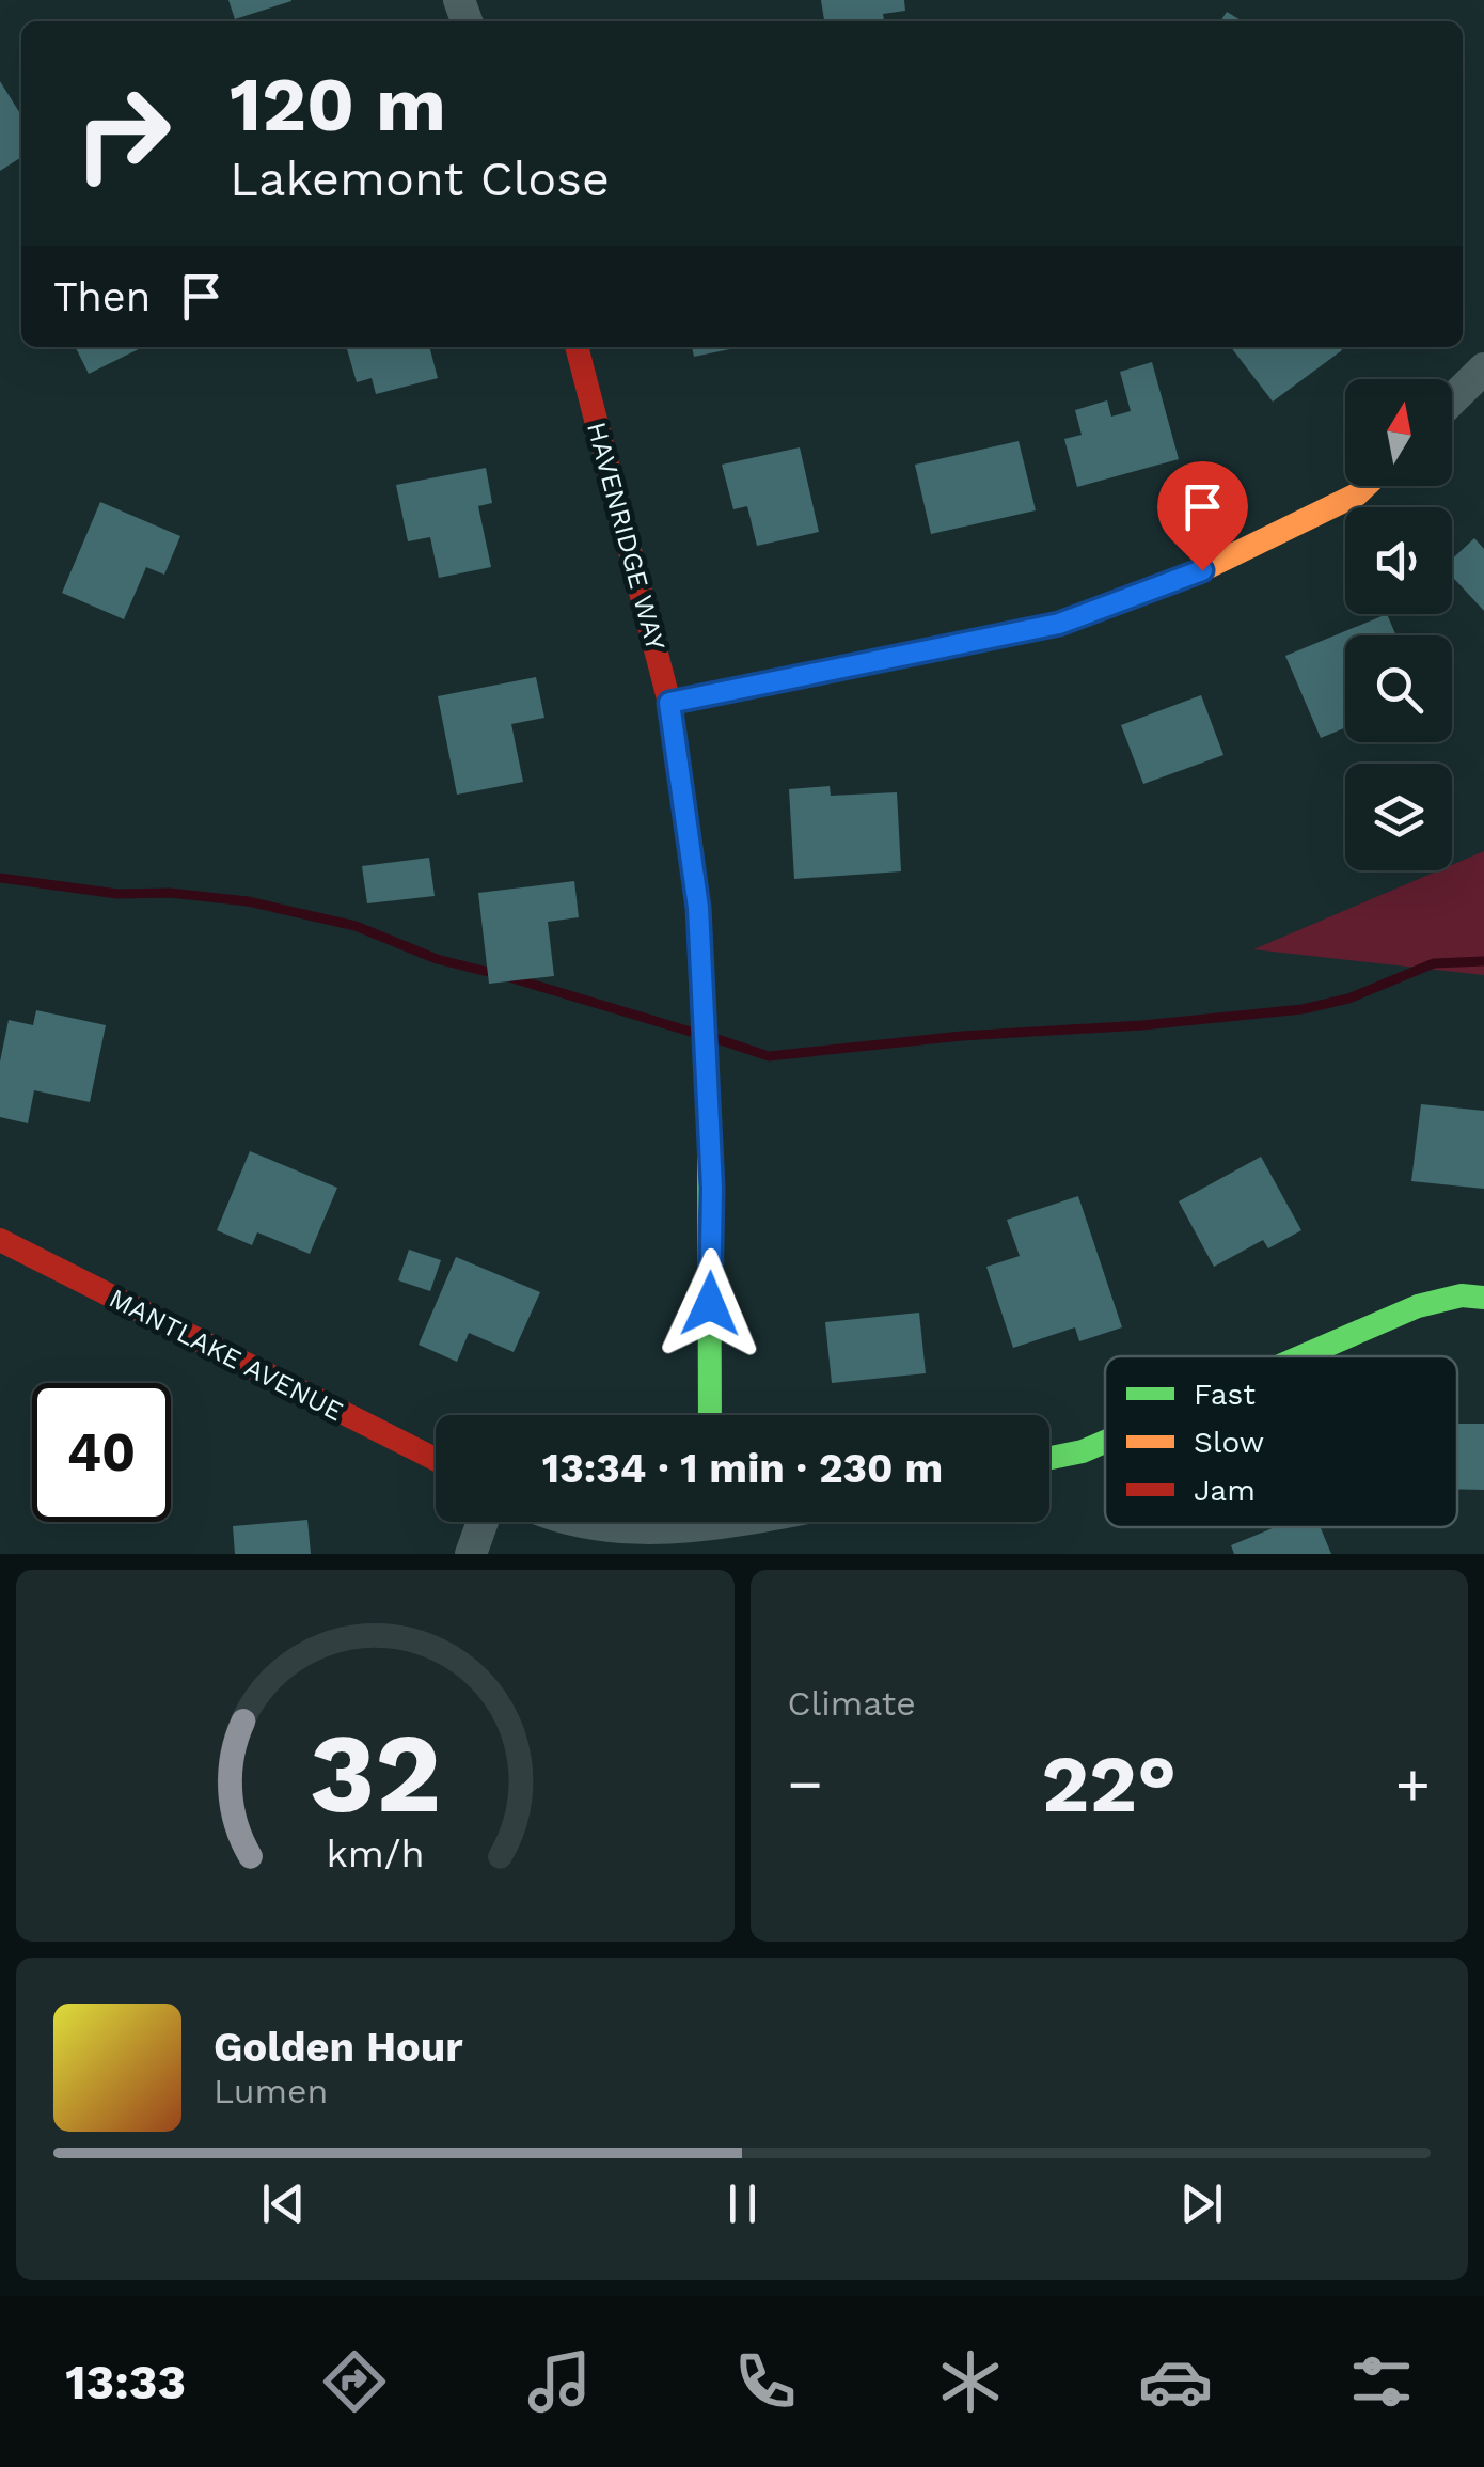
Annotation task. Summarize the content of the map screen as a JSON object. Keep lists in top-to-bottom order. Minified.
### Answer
{"streets":{"street":["HAVENRIDGE WAY","MANTLAKE AVENUE"]},"legend":["Fast","Slow","Jam"],"north":"top","page":{"turn":["120 m","Lakemont Close"],"then":"Then","limit":"40","trip":"13:34 · 1 min · 230 m","tile":"Climate","heat":["−","22°","+"],"song":["Golden Hour","Lumen"],"tabs":"13:33","gauge":["32","km/h"]}}
